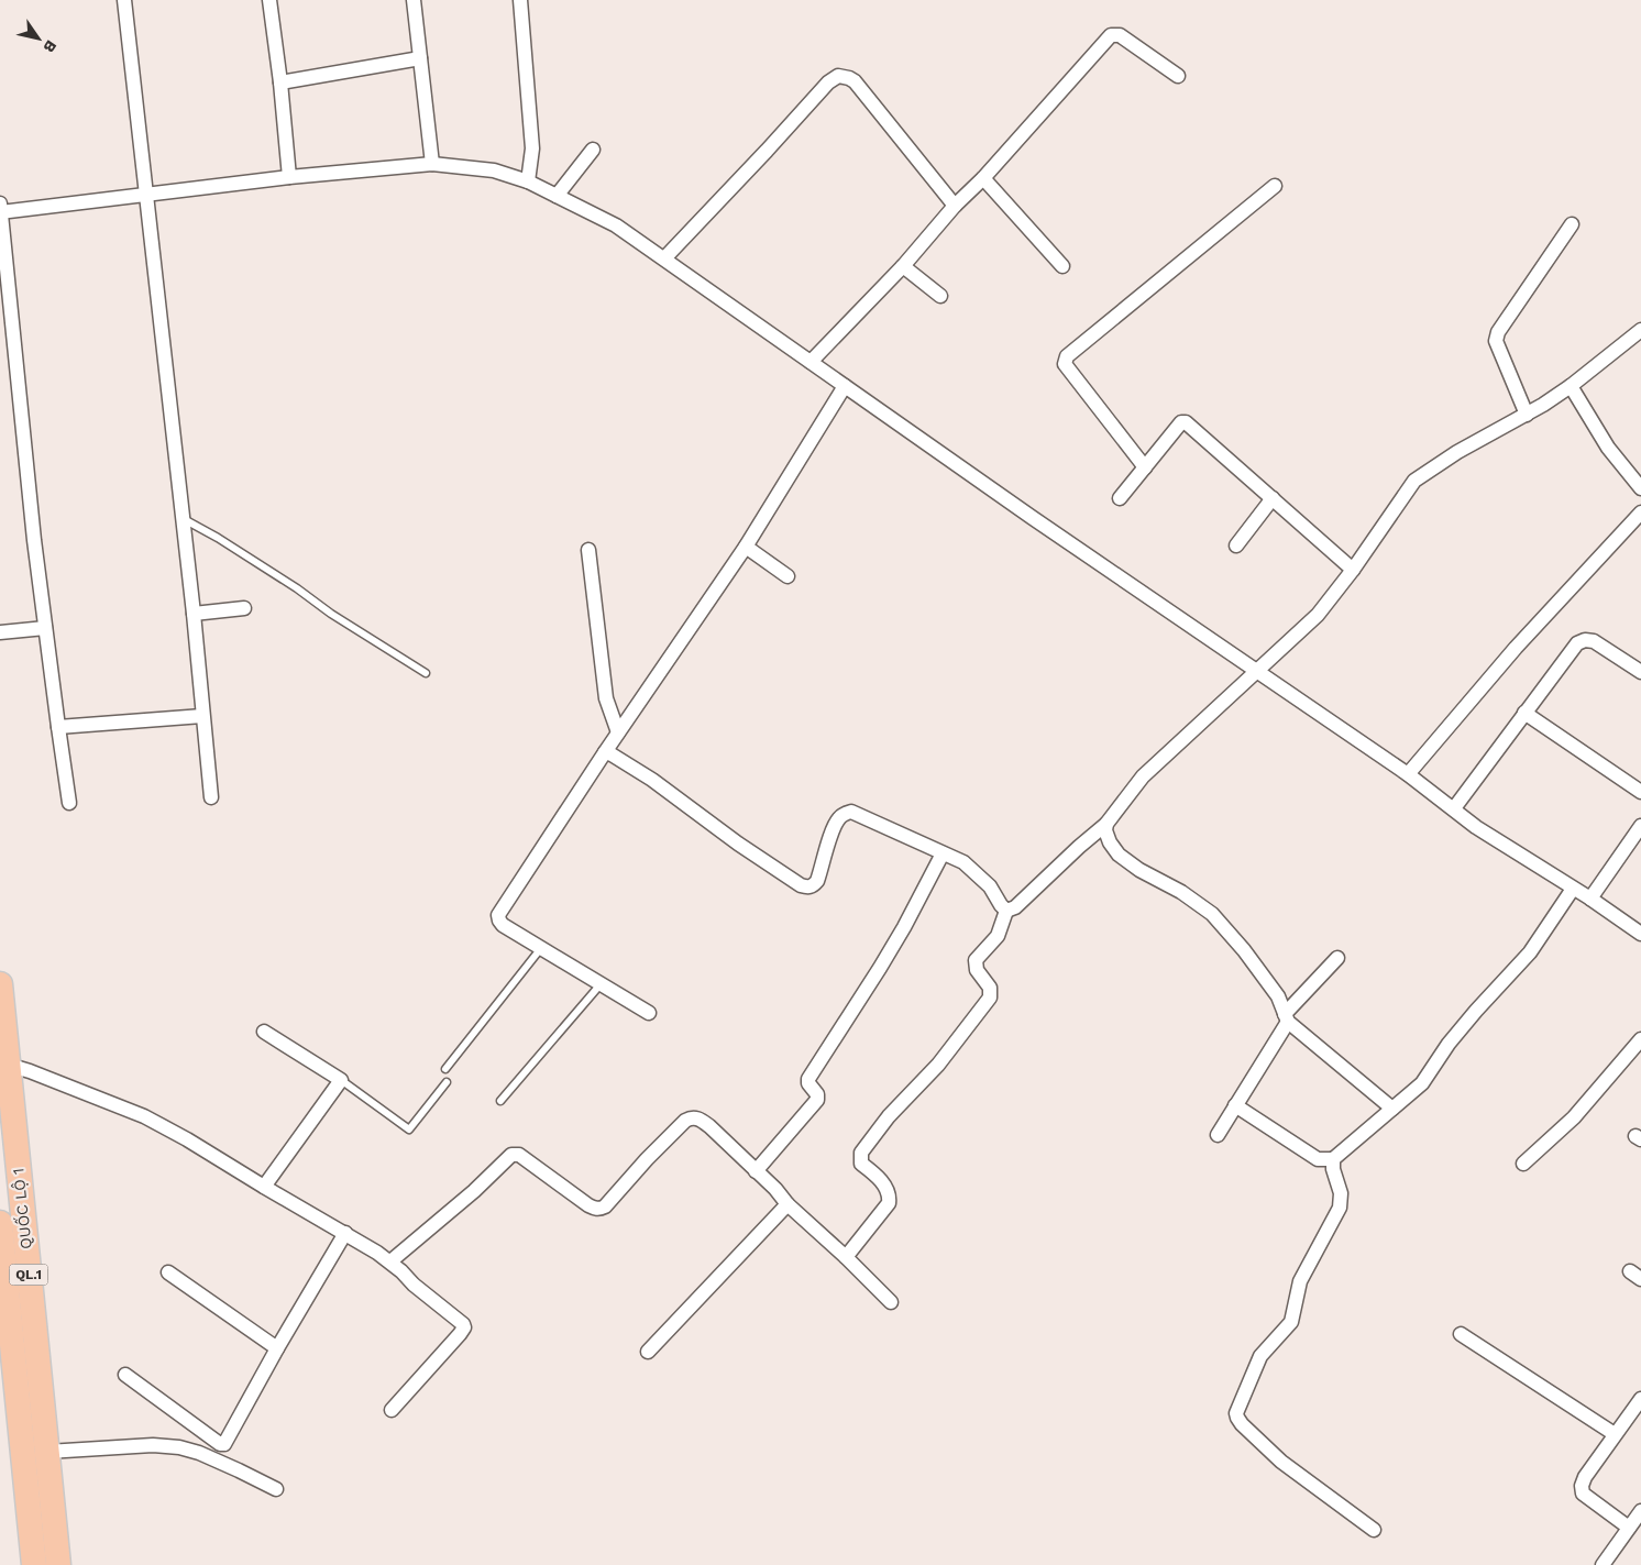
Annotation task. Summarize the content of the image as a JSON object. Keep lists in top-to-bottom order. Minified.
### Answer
{"streets":{"highway":["QUỐC LỘ 1","QL.1"]},"north":"bottom right"}
